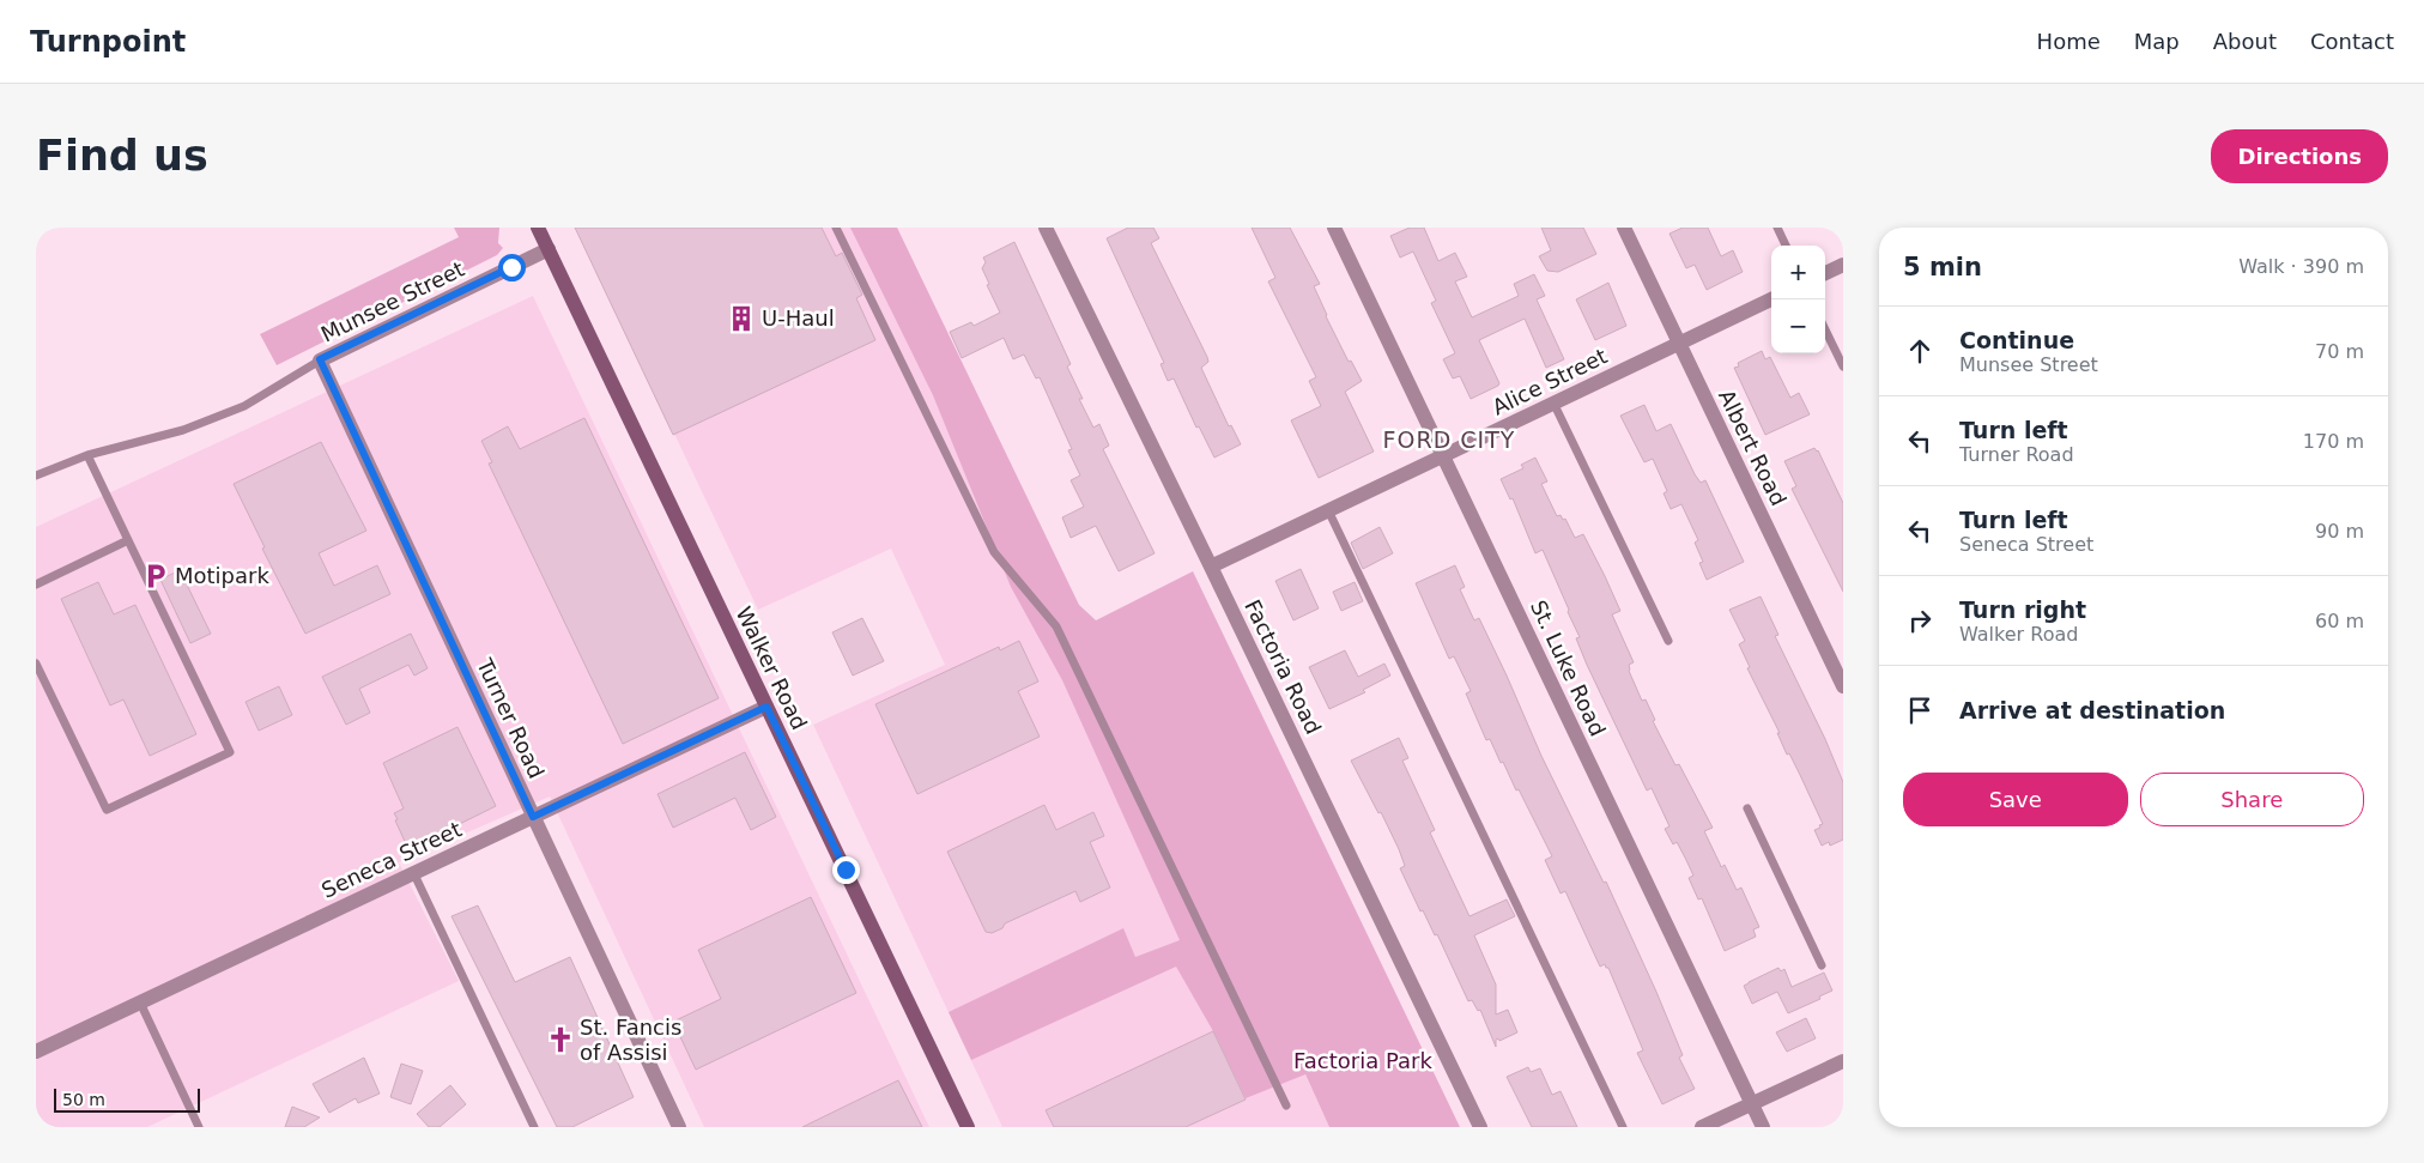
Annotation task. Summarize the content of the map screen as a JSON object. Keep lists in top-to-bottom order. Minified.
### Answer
{"streets":{"main road":["Walker Road"],"street":["Munsee Street","Alice Street","Albert Road","Factoria Road","St. Luke Road","Turner Road","Seneca Street"]},"crossings":[["Munsee Street","Walker Road"],["Munsee Street","Turner Road"],["Alice Street","Albert Road"],["Alice Street","Factoria Road"],["Alice Street","St. Luke Road"],["Walker Road","Seneca Street"],["Turner Road","Seneca Street"]],"districts":["FORD CITY"],"parks":["Factoria Park"],"places":{"building":["U-Haul"],"parking":["Motipark"],"church":["St. Fancis of Assisi"]},"scale_bar":"50 m","page":{"header":"Turnpoint","nav":["Home","Map","About","Contact"],"buttons":["Directions",["Save","Share"]],"title":"Find us","heading":["5 min","Walk · 390 m"],"map_buttons":["+","−"],"list":[["Continue","Munsee Street","70 m"],["Turn left","Turner Road","170 m"],["Turn left","Seneca Street","90 m"],["Turn right","Walker Road","60 m"],"Arrive at destination"],"scale":"50 m"}}
